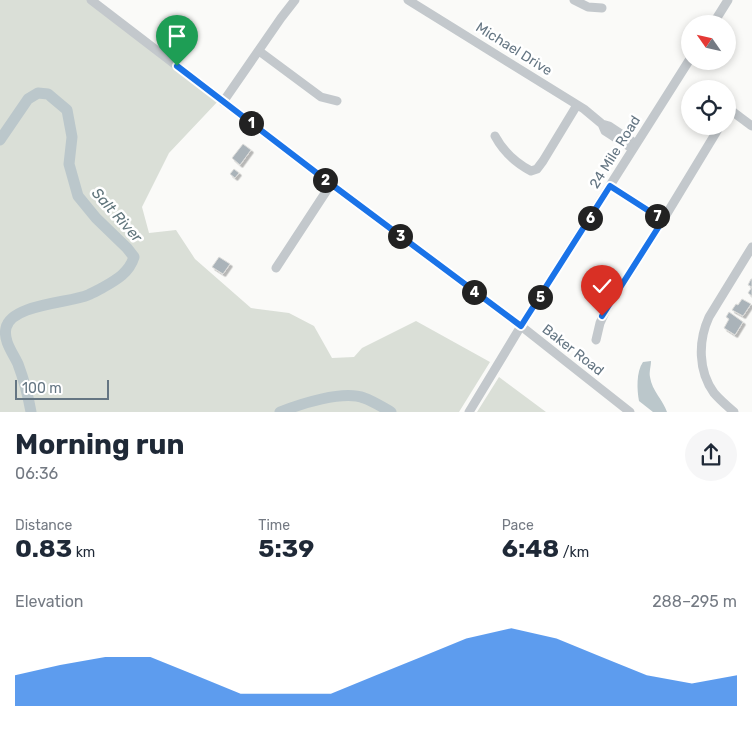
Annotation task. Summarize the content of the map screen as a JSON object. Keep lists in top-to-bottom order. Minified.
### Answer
{"streets":{"street":["Michael Drive","24 Mile Road","Baker Road"]},"crossings":[["Michael Drive","24 Mile Road"],["24 Mile Road","Baker Road"]],"water":["Salt River"],"scale_bar":"100 m","north":"top left","page":{"pins":["1","2","7","6","3","4","5"],"scale":"100 m","heading":["Morning run","06:36"],"stats":[["Distance","0.83 km"],["Time","5:39"],["Pace","6:48 /km"]],"chart":["Elevation","288–295 m"]}}
